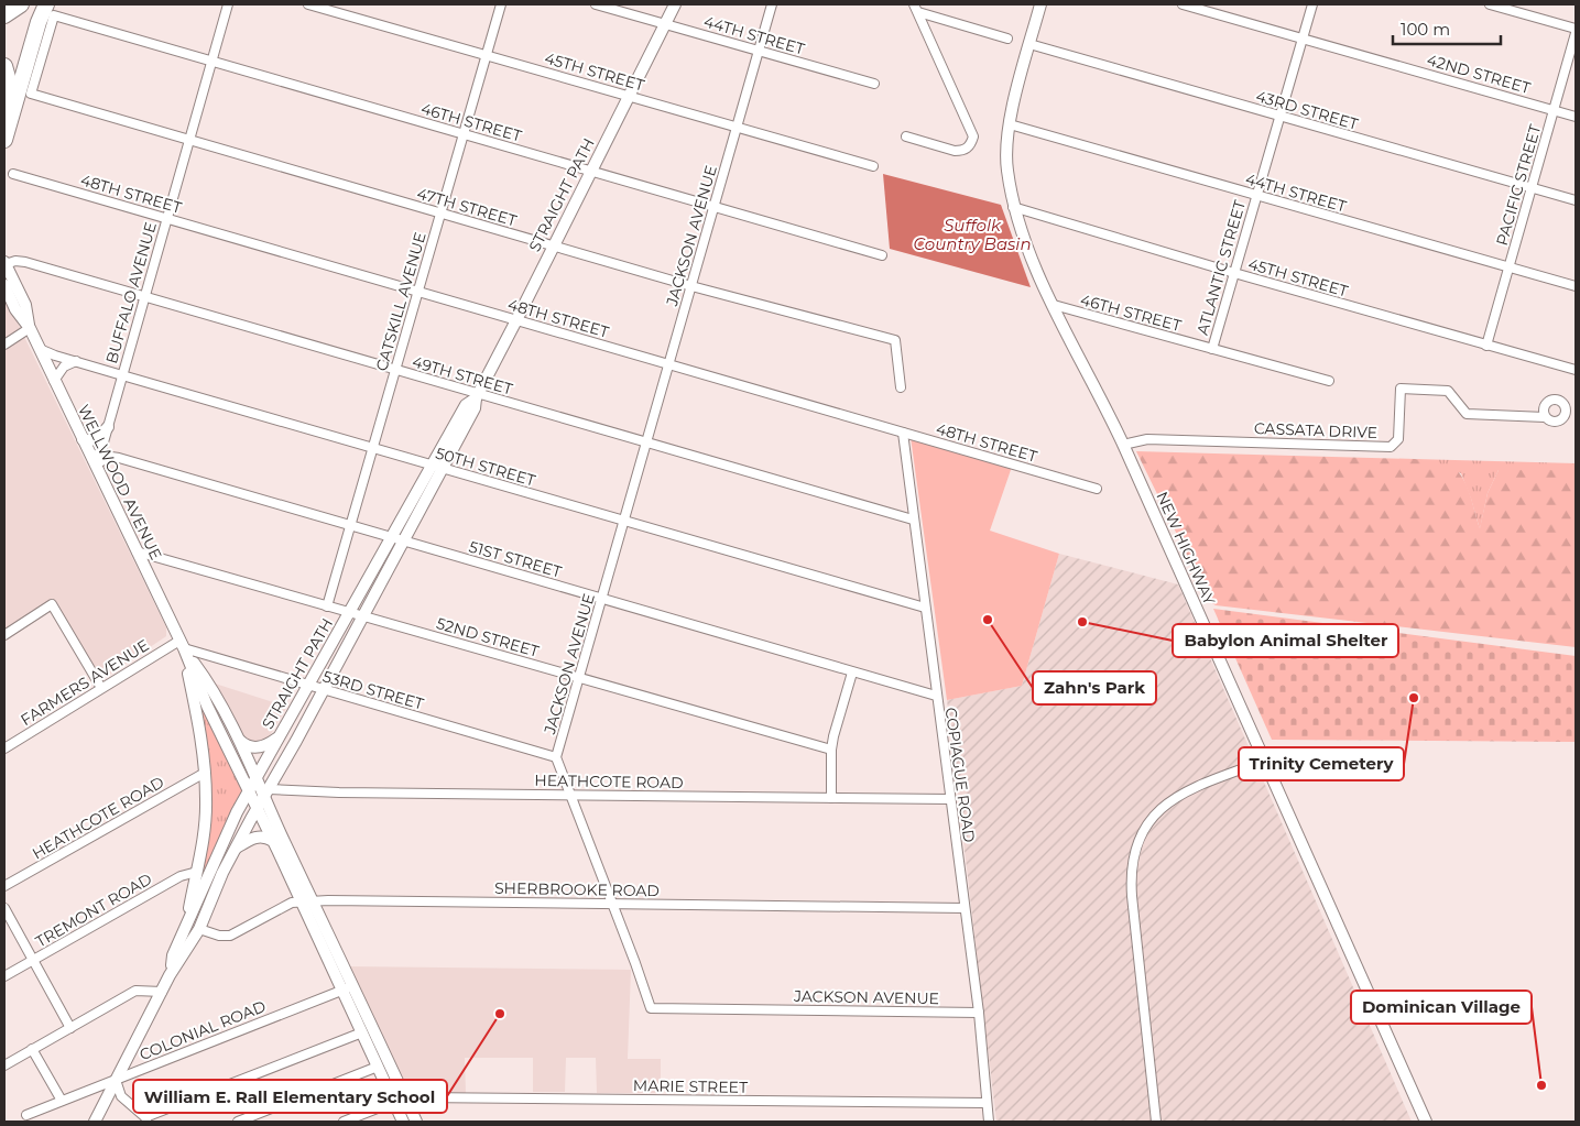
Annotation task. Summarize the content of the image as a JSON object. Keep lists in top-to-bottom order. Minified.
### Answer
{"streets":{"main road":["STRAIGHT PATH","WELLWOOD AVENUE","NEW HIGHWAY"],"street":["44TH STREET","45TH STREET","42ND STREET","43RD STREET","46TH STREET","PACIFIC STREET","48TH STREET","47TH STREET","JACKSON AVENUE","ATLANTIC STREET","BUFFALO AVENUE","CATSKILL AVENUE","49TH STREET","CASSATA DRIVE","50TH STREET","51ST STREET","52ND STREET","FARMERS AVENUE","53RD STREET","COPIAGUE ROAD","HEATHCOTE ROAD","SHERBROOKE ROAD","TREMONT ROAD","COLONIAL ROAD","MARIE STREET"]},"crossings":[["44TH STREET","PACIFIC STREET"],["44TH STREET","STRAIGHT PATH"],["44TH STREET","JACKSON AVENUE"],["44TH STREET","ATLANTIC STREET"],["44TH STREET","NEW HIGHWAY"],["45TH STREET","PACIFIC STREET"],["45TH STREET","STRAIGHT PATH"],["45TH STREET","JACKSON AVENUE"],["45TH STREET","ATLANTIC STREET"],["45TH STREET","CATSKILL AVENUE"],["45TH STREET","NEW HIGHWAY"],["42ND STREET","PACIFIC STREET"],["42ND STREET","ATLANTIC STREET"],["43RD STREET","PACIFIC STREET"],["43RD STREET","ATLANTIC STREET"],["43RD STREET","NEW HIGHWAY"],["46TH STREET","STRAIGHT PATH"],["46TH STREET","47TH STREET"],["46TH STREET","JACKSON AVENUE"],["46TH STREET","ATLANTIC STREET"],["46TH STREET","BUFFALO AVENUE"],["46TH STREET","CATSKILL AVENUE"],["46TH STREET","NEW HIGHWAY"],["48TH STREET","STRAIGHT PATH"],["48TH STREET","JACKSON AVENUE"],["48TH STREET","BUFFALO AVENUE"],["48TH STREET","CATSKILL AVENUE"],["48TH STREET","COPIAGUE ROAD"],["STRAIGHT PATH","47TH STREET"],["STRAIGHT PATH","49TH STREET"],["STRAIGHT PATH","50TH STREET"],["STRAIGHT PATH","WELLWOOD AVENUE"],["STRAIGHT PATH","51ST STREET"],["STRAIGHT PATH","52ND STREET"],["STRAIGHT PATH","53RD STREET"],["STRAIGHT PATH","HEATHCOTE ROAD"],["STRAIGHT PATH","SHERBROOKE ROAD"],["STRAIGHT PATH","COLONIAL ROAD"],["47TH STREET","JACKSON AVENUE"],["47TH STREET","BUFFALO AVENUE"],["47TH STREET","CATSKILL AVENUE"],["JACKSON AVENUE","49TH STREET"],["JACKSON AVENUE","50TH STREET"],["JACKSON AVENUE","51ST STREET"],["JACKSON AVENUE","52ND STREET"],["JACKSON AVENUE","53RD STREET"],["JACKSON AVENUE","COPIAGUE ROAD"],["JACKSON AVENUE","HEATHCOTE ROAD"],["JACKSON AVENUE","SHERBROOKE ROAD"],["BUFFALO AVENUE","49TH STREET"],["BUFFALO AVENUE","50TH STREET"],["BUFFALO AVENUE","WELLWOOD AVENUE"],["BUFFALO AVENUE","51ST STREET"],["CATSKILL AVENUE","49TH STREET"],["CATSKILL AVENUE","50TH STREET"],["CATSKILL AVENUE","51ST STREET"],["CATSKILL AVENUE","52ND STREET"],["49TH STREET","COPIAGUE ROAD"],["CASSATA DRIVE","NEW HIGHWAY"],["50TH STREET","WELLWOOD AVENUE"],["50TH STREET","COPIAGUE ROAD"],["WELLWOOD AVENUE","51ST STREET"],["WELLWOOD AVENUE","52ND STREET"],["WELLWOOD AVENUE","FARMERS AVENUE"],["WELLWOOD AVENUE","53RD STREET"],["WELLWOOD AVENUE","HEATHCOTE ROAD"],["WELLWOOD AVENUE","SHERBROOKE ROAD"],["51ST STREET","COPIAGUE ROAD"],["FARMERS AVENUE","53RD STREET"],["COPIAGUE ROAD","HEATHCOTE ROAD"],["COPIAGUE ROAD","SHERBROOKE ROAD"],["COPIAGUE ROAD","MARIE STREET"]],"water":["Suffolk Country Basin"],"places":["Zahn's Park","Babylon Animal Shelter","Trinity Cemetery","William E. Rall Elementary School","Dominican Village"],"scale_bar":"100 m"}
